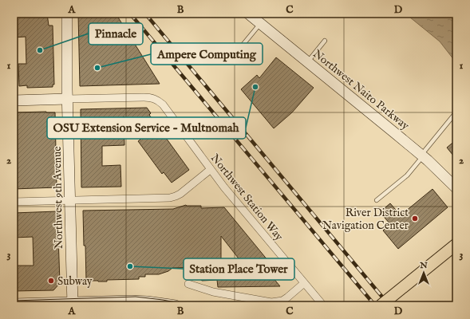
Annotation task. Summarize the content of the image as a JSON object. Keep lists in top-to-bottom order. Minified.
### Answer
{"streets":{"main road":["Northwest Naito Parkway","Northwest 9th Avenue"],"street":["Northwest Station Way"]},"crossings":[["Northwest Station Way","Northwest 9th Avenue"]],"places":["Pinnacle","Ampere Computing","OSU Extension Service - Multnomah","River District Navigation Center","Station Place Tower","Subway"],"north":"top","grid":{"columns":["A","B","C","D"],"rows":["1","2","3"]}}
